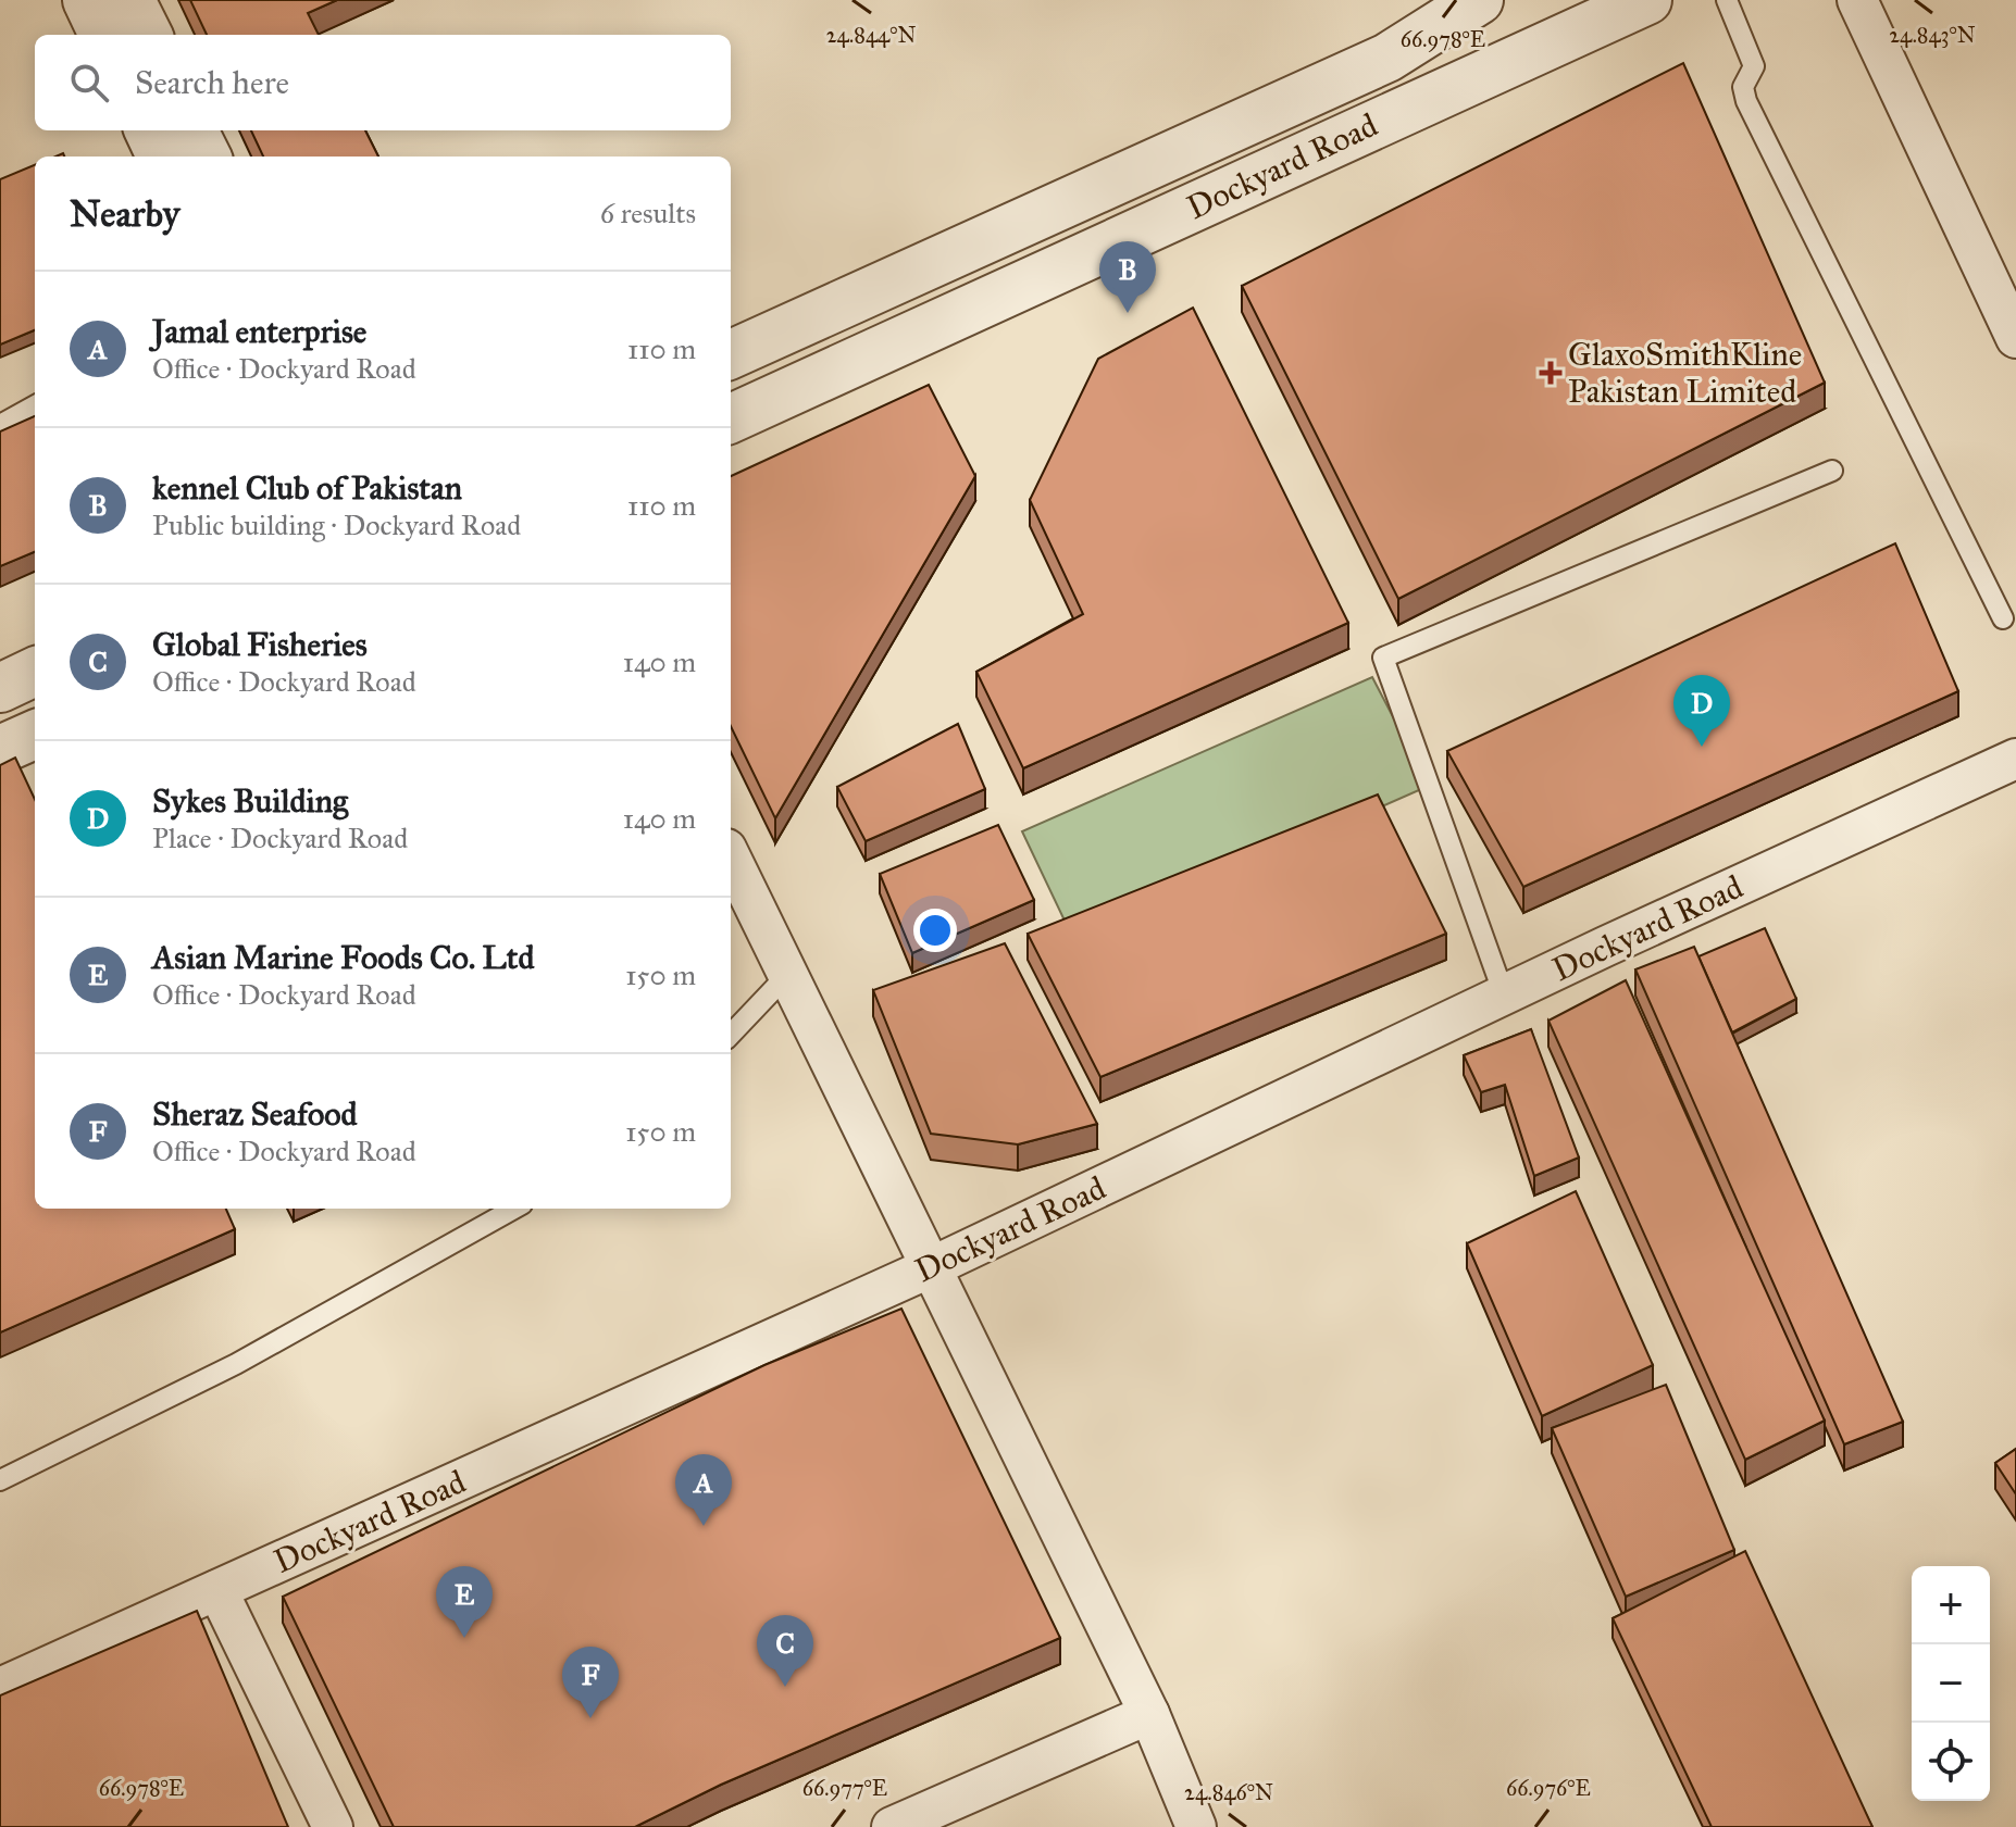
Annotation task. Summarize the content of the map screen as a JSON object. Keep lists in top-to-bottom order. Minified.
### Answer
{"streets":{"street":["Dockyard Road"]},"places":{"health":["GlaxoSmithKline Pakistan Limited"]},"page":{"search":"Search here","heading":["Nearby","6 results"],"pins":["B","D","A","E","C","F"],"list":[{"mark":"A","name":"Jamal enterprise","note":"Office · Dockyard Road","value":"110 m"},{"mark":"B","name":"kennel Club of Pakistan","note":"Public building · Dockyard Road","value":"110 m"},{"mark":"C","name":"Global Fisheries","note":"Office · Dockyard Road","value":"140 m"},{"mark":"D","name":"Sykes Building","note":"Place · Dockyard Road","value":"140 m"},{"mark":"E","name":"Asian Marine Foods Co. Ltd","note":"Office · Dockyard Road","value":"150 m"},{"mark":"F","name":"Sheraz Seafood","note":"Office · Dockyard Road","value":"150 m"}],"map_buttons":["+","−"]},"coordinates":["24.844°N","24.843°N","66.978°E","66.977°E","66.976°E","24.846°N"]}
